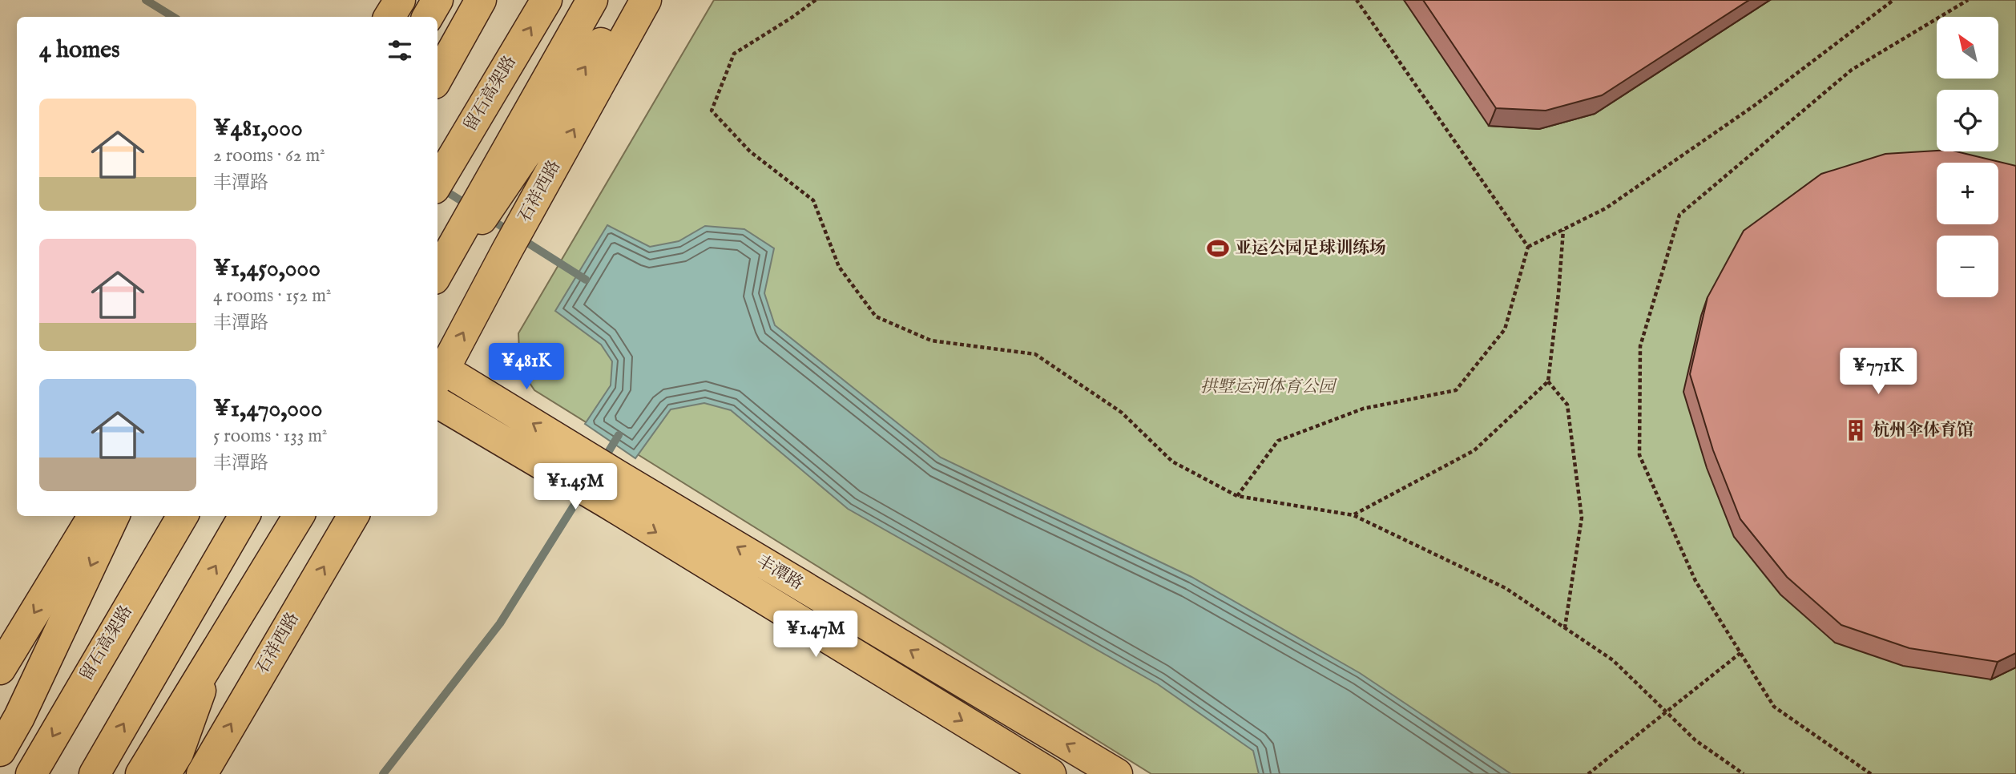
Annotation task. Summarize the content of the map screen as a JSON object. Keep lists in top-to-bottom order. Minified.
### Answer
{"streets":{"main road":["留石高架路","石祥西路","丰潭路"]},"crossings":[["石祥西路","丰潭路"]],"parks":["拱墅运河体育公园"],"places":{"sports":["亚运公园足球训练场"],"building":["杭州伞体育馆"]},"north":"top left","page":{"map_buttons":["+","−"],"heading":"4 homes","list":[{"name":"¥481,000","note":"2 rooms · 62 m² · 丰潭路"},{"name":"¥1,450,000","note":"4 rooms · 152 m² · 丰潭路"},{"name":"¥1,470,000","note":"5 rooms · 133 m² · 丰潭路"}],"price":["¥481K","¥771K","¥1.45M","¥1.47M"]}}
